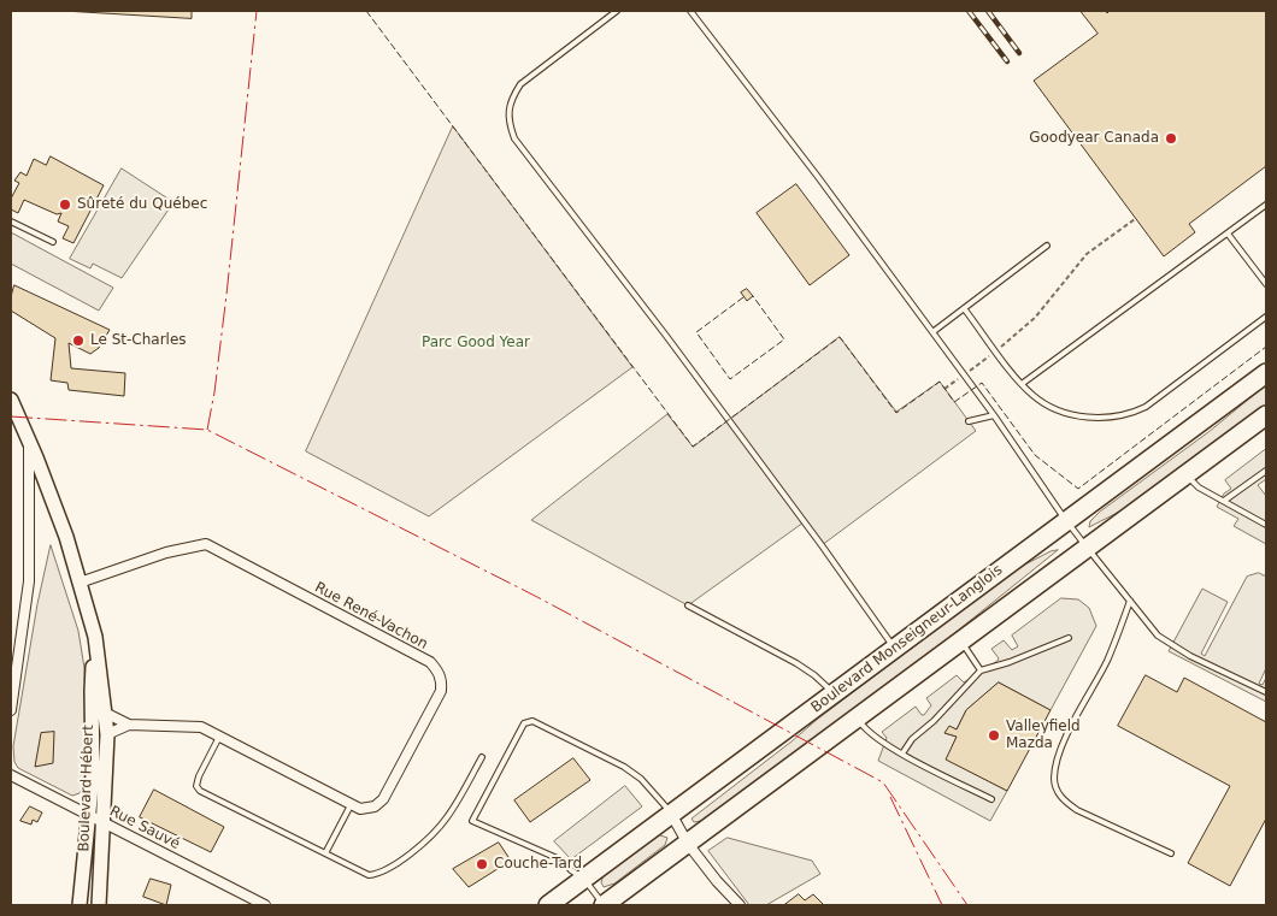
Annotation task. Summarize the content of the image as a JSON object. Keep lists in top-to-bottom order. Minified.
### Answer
{"streets":{"highway":["Boulevard Monseigneur-Langlois"],"main road":["Boulevard Hébert"],"street":["Rue René-Vachon","Rue Sauvé"]},"crossings":[["Rue René-Vachon","Boulevard Hébert"],["Boulevard Hébert","Rue Sauvé"]],"parks":["Parc Good Year"],"places":["Goodyear Canada","Sûreté du Québec","Le St-Charles","Valleyfield Mazda","Couche-Tard"]}
